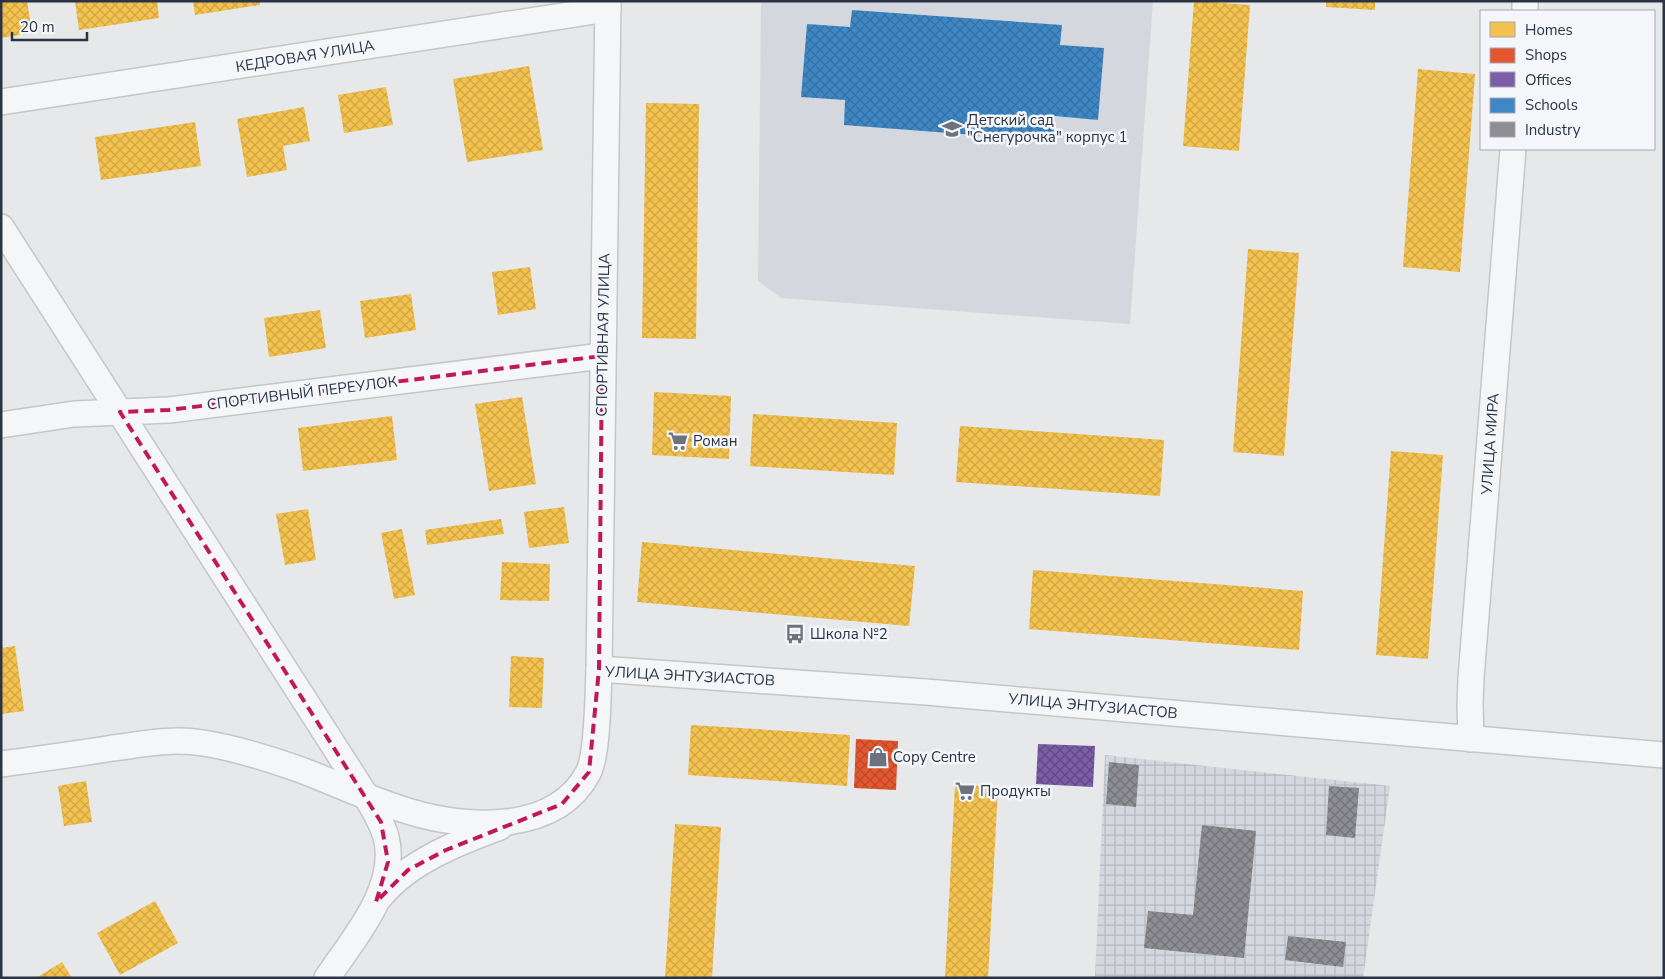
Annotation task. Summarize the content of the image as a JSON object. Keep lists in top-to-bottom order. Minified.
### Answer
{"streets":{"street":["КЕДРОВАЯ УЛИЦА","СПОРТИВНАЯ УЛИЦА","СПОРТИВНЫЙ ПЕРЕУЛОК","УЛИЦА МИРА","УЛИЦА ЭНТУЗИАСТОВ"]},"crossings":[["КЕДРОВАЯ УЛИЦА","СПОРТИВНАЯ УЛИЦА"],["СПОРТИВНАЯ УЛИЦА","СПОРТИВНЫЙ ПЕРЕУЛОК"],["СПОРТИВНАЯ УЛИЦА","УЛИЦА ЭНТУЗИАСТОВ"],["УЛИЦА МИРА","УЛИЦА ЭНТУЗИАСТОВ"]],"places":{"school or university":["Детский сад \"Снегурочка\" корпус 1"],"supermarket":["Роман","Продукты"],"bus stop":["Школа №2"],"shop":["Copy Centre"]},"legend":["Homes","Shops","Offices","Schools","Industry"],"scale_bar":"20 m"}
